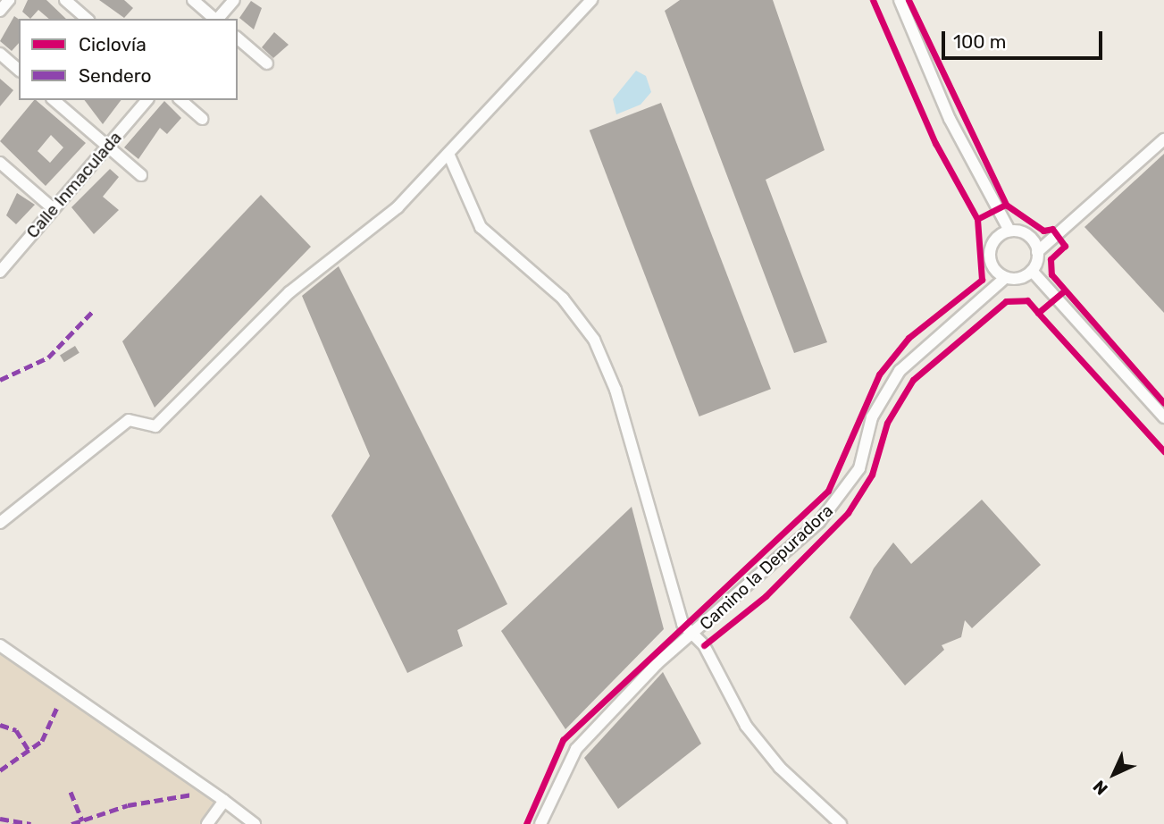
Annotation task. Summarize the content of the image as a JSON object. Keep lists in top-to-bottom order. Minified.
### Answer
{"streets":{"street":["Calle Inmaculada","Camino la Depuradora"]},"legend":["Ciclovía","Sendero"],"scale_bar":"100 m","north":"bottom left"}
